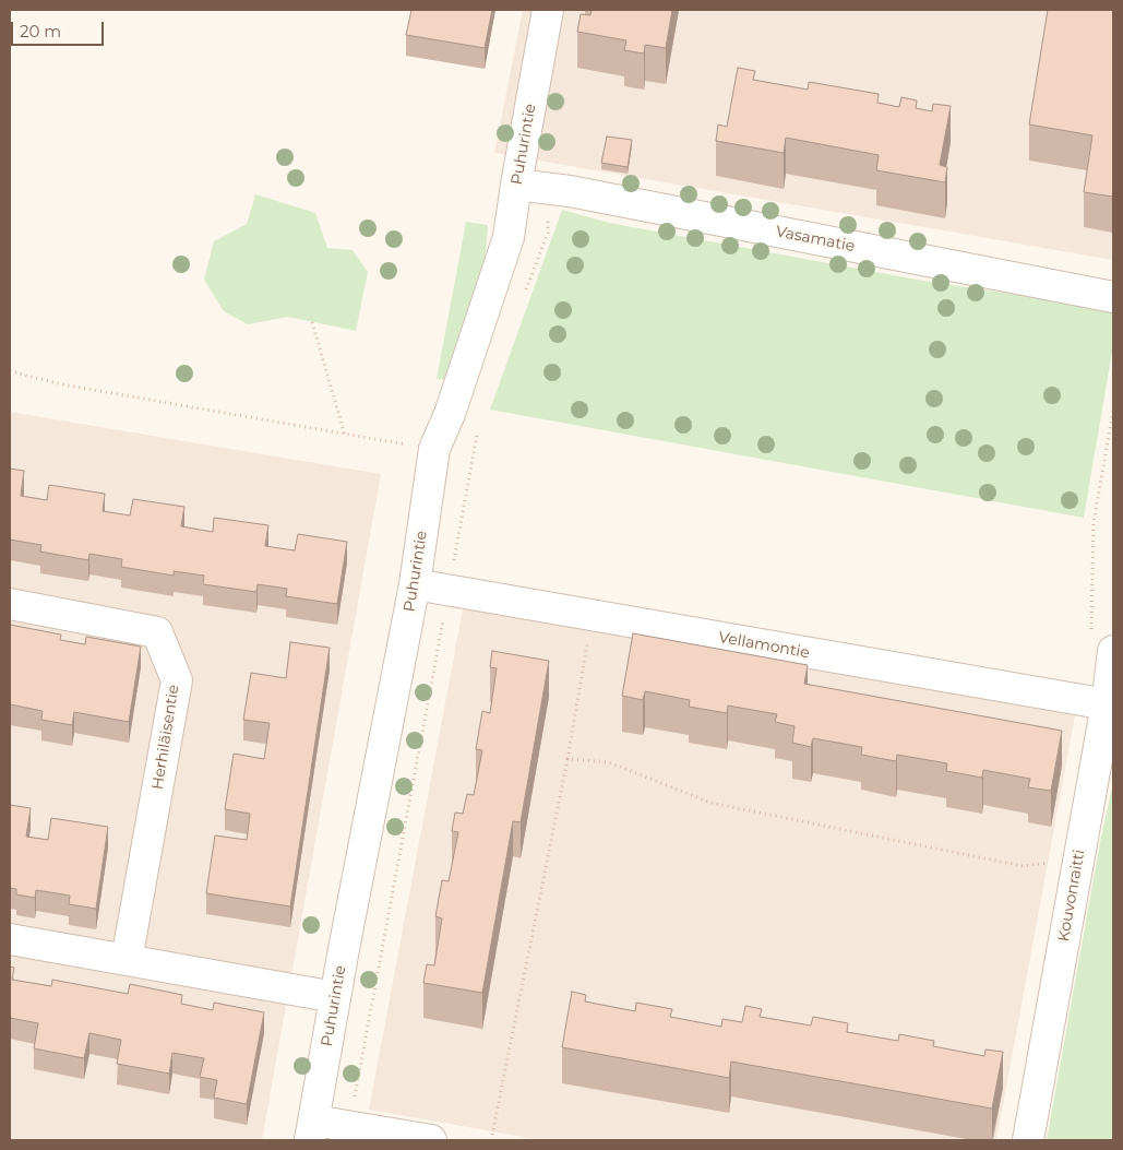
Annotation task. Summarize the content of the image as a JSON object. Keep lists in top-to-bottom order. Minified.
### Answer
{"streets":{"street":["Puhurintie","Vasamatie","Vellamontie","Herhiläisentie","Kouvonraitti"]},"crossings":[["Puhurintie","Vasamatie"],["Puhurintie","Vellamontie"],["Vellamontie","Kouvonraitti"]],"scale_bar":"20 m"}
